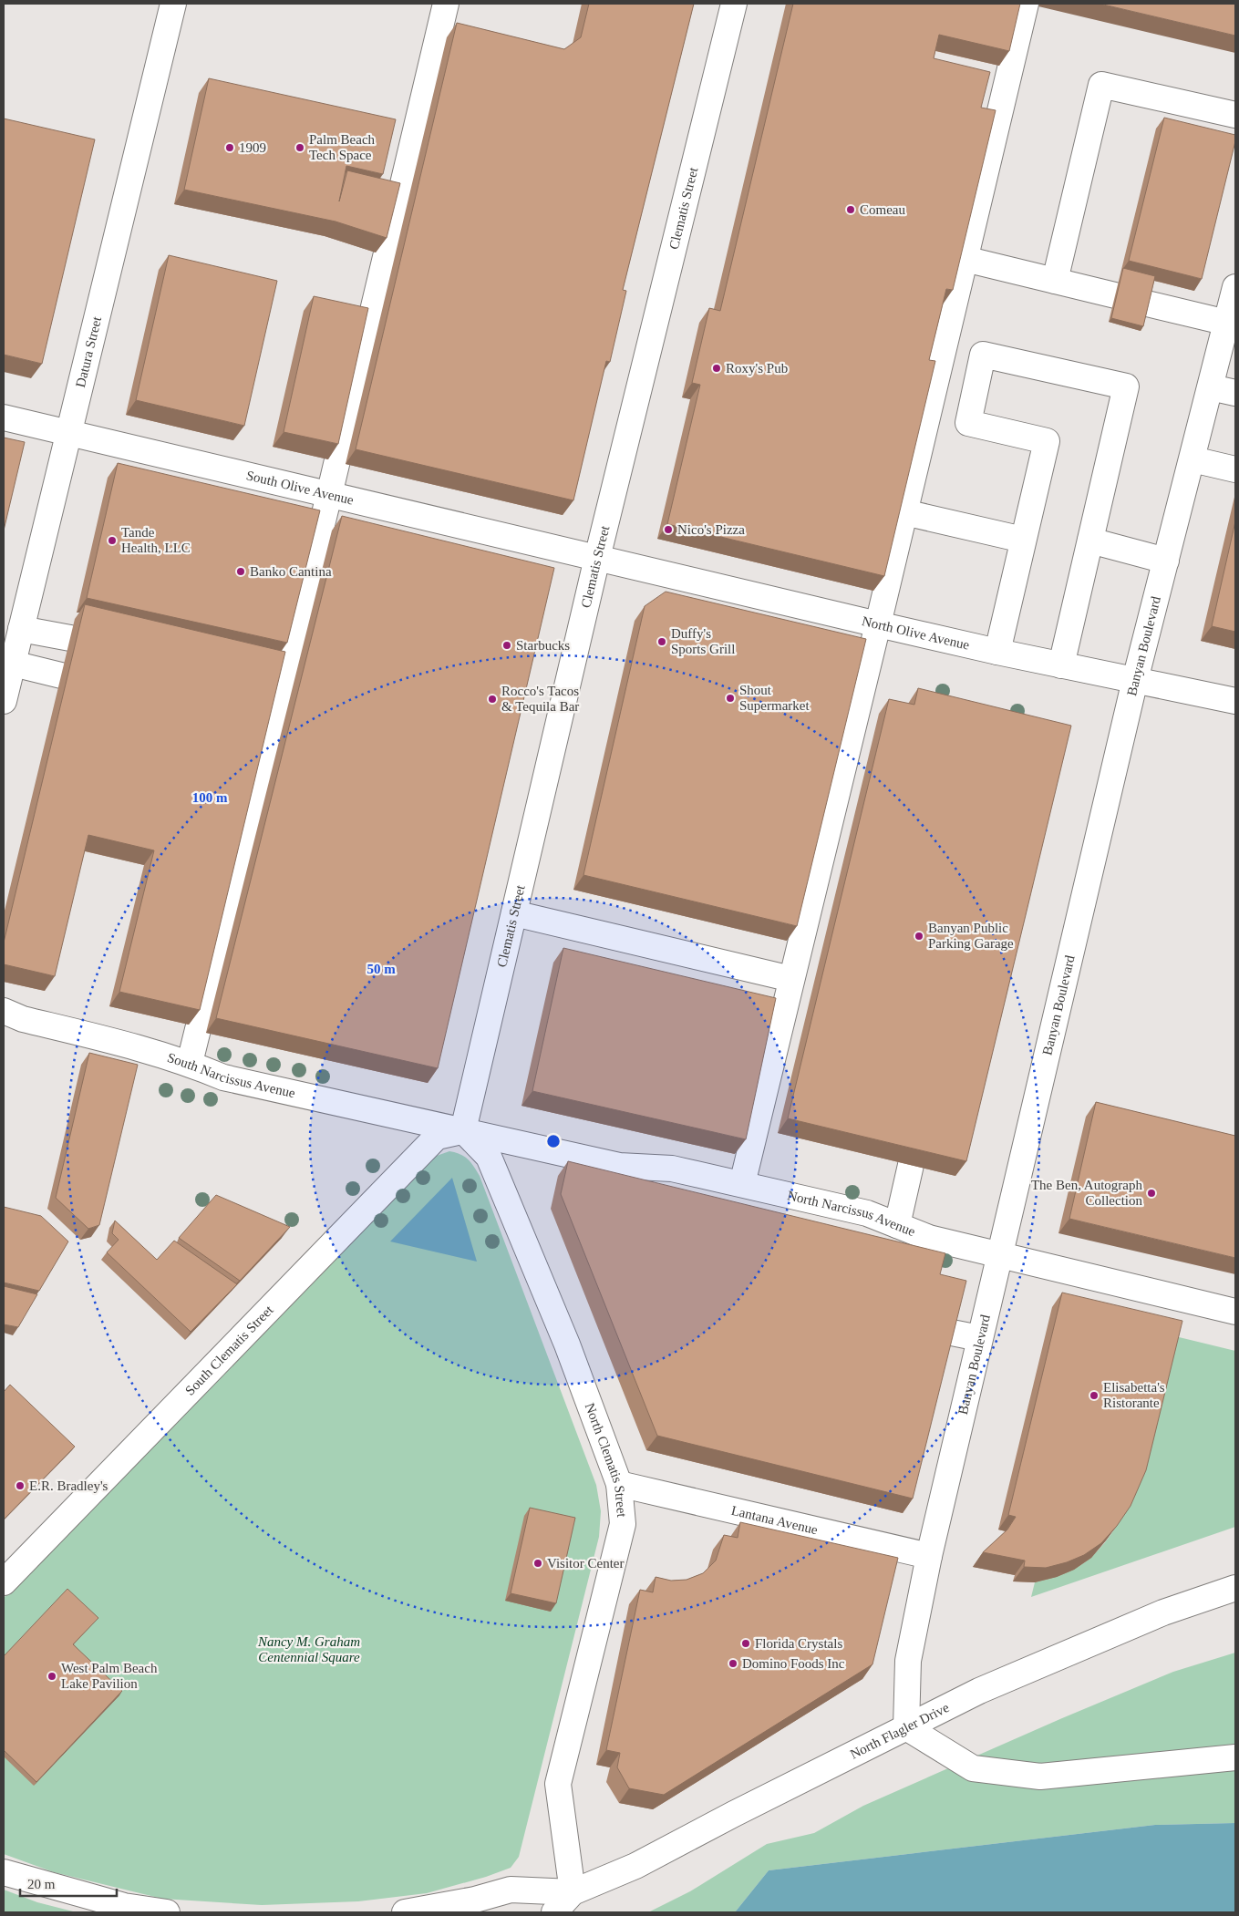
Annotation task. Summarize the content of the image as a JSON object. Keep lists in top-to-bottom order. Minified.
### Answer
{"streets":{"street":["Clematis Street","Datura Street","South Olive Avenue","North Olive Avenue","Banyan Boulevard","South Narcissus Avenue","North Narcissus Avenue","South Clematis Street","North Clematis Street","Lantana Avenue","North Flagler Drive"]},"crossings":[["Clematis Street","South Olive Avenue"],["Clematis Street","North Olive Avenue"],["Clematis Street","South Narcissus Avenue"],["Clematis Street","North Narcissus Avenue"],["Clematis Street","South Clematis Street"],["Clematis Street","North Clematis Street"],["Datura Street","South Olive Avenue"],["South Olive Avenue","North Olive Avenue"],["North Olive Avenue","Banyan Boulevard"],["Banyan Boulevard","North Narcissus Avenue"],["Banyan Boulevard","Lantana Avenue"],["Banyan Boulevard","North Flagler Drive"],["South Narcissus Avenue","North Narcissus Avenue"],["South Narcissus Avenue","South Clematis Street"],["South Narcissus Avenue","North Clematis Street"],["North Narcissus Avenue","South Clematis Street"],["North Narcissus Avenue","North Clematis Street"],["South Clematis Street","North Clematis Street"],["North Clematis Street","Lantana Avenue"],["North Clematis Street","North Flagler Drive"]],"parks":["Nancy M. Graham Centennial Square"],"places":["1909","Palm Beach Tech Space","Comeau","Roxy's Pub","Nico's Pizza","Tande Health, LLC","Banko Cantina","Duffy's Sports Grill","Starbucks","Shout Supermarket","Rocco's Tacos & Tequila Bar","Banyan Public Parking Garage","The Ben, Autograph Collection","Elisabetta's Ristorante","E.R. Bradley's","Visitor Center","Florida Crystals","Domino Foods Inc","West Palm Beach Lake Pavilion"],"scale_bar":"20 m","rings":["100 m","50 m"]}
